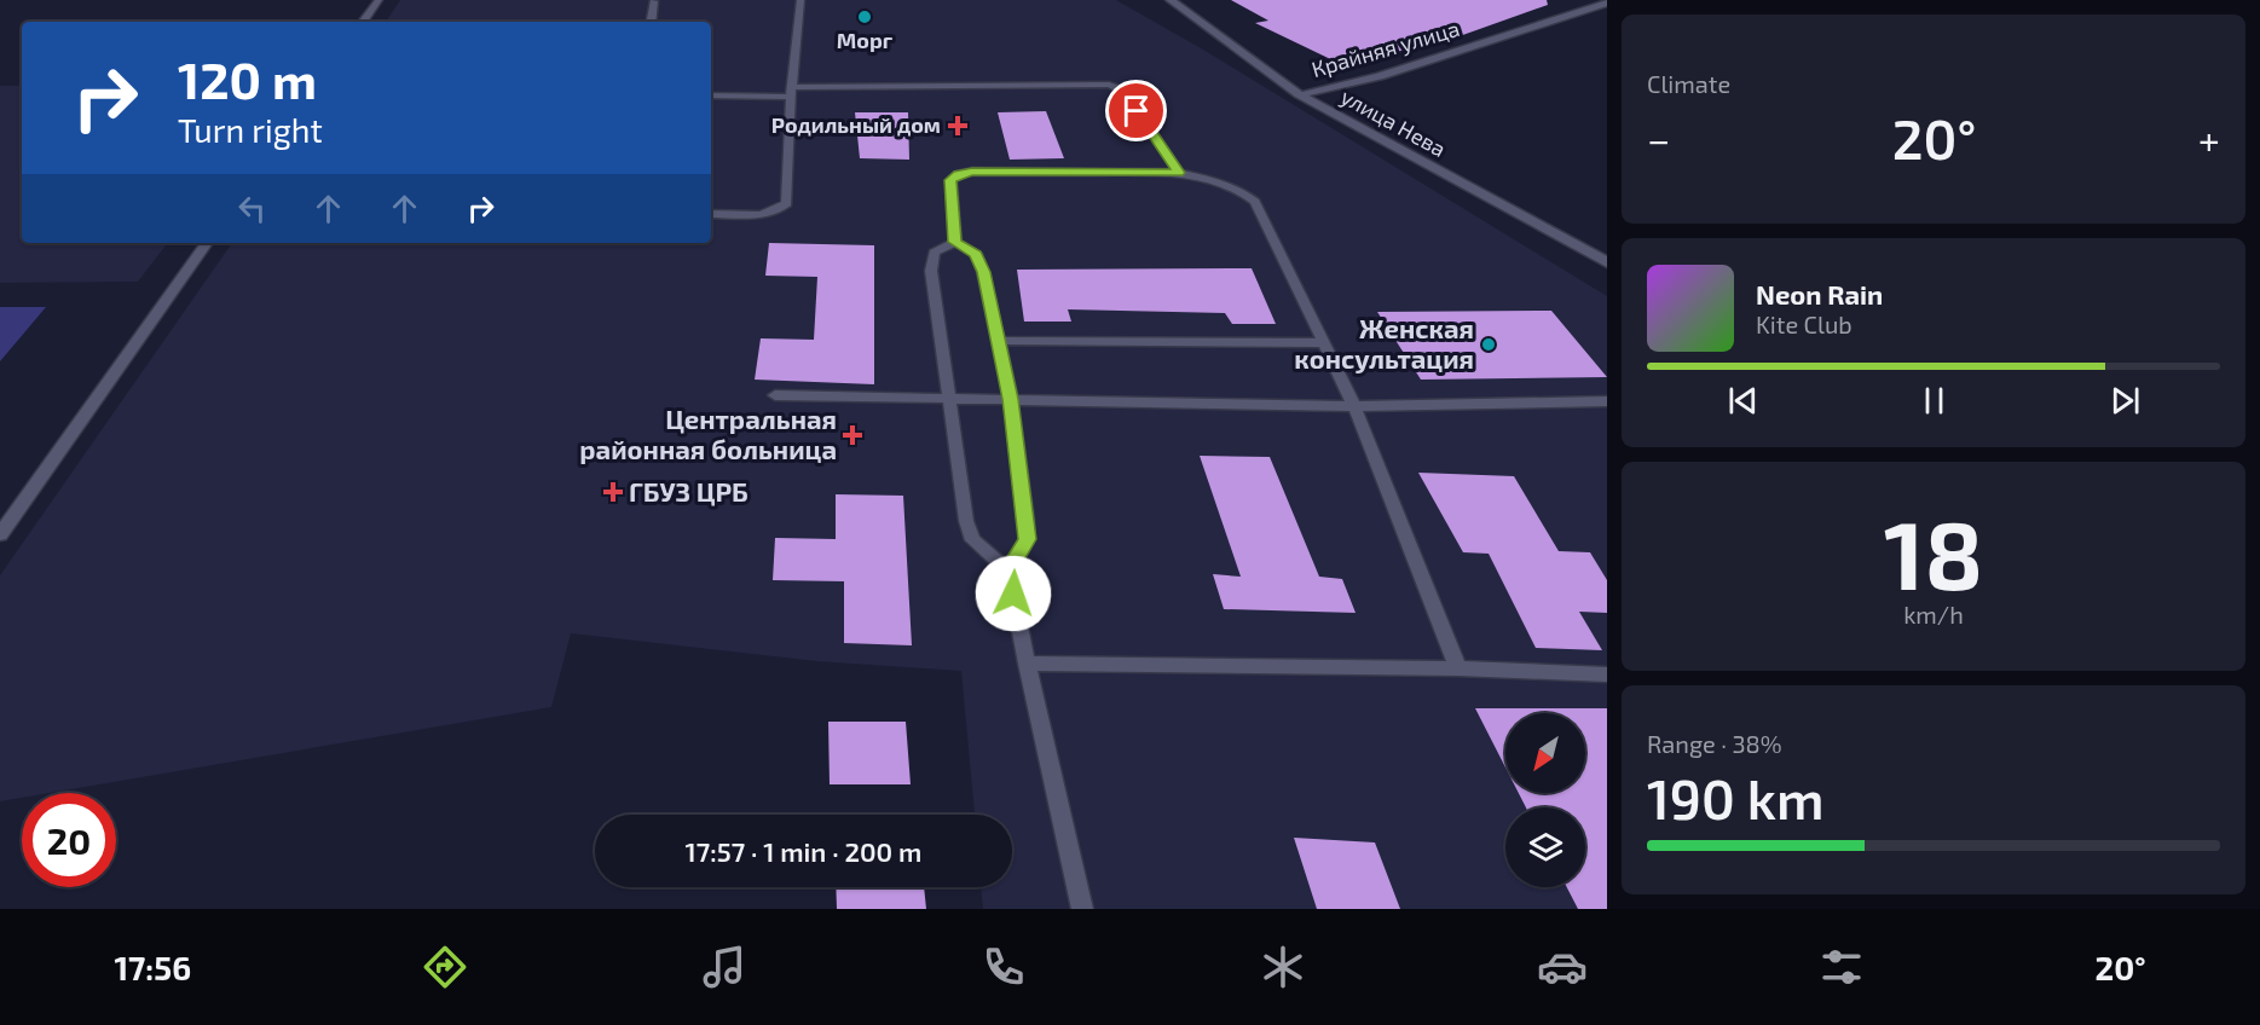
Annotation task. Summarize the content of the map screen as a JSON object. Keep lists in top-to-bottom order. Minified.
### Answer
{"streets":{"main road":["Крайняя улица","улица Нева"]},"crossings":[["Крайняя улица","улица Нева"]],"places":{"other":["Морг","Женская консультация"],"health":["Родильный дом","Центральная районная больница","ГБУЗ ЦРБ"]},"north":"bottom left","page":{"tile":["Climate",["18","km/h"],["Range · 38%","190 km"]],"turn":["120 m","Turn right"],"heat":["−","20°","+"],"song":["Neon Rain","Kite Club"],"limit":"20","trip":"17:57 · 1 min · 200 m","tabs":["17:56","20°"]}}
